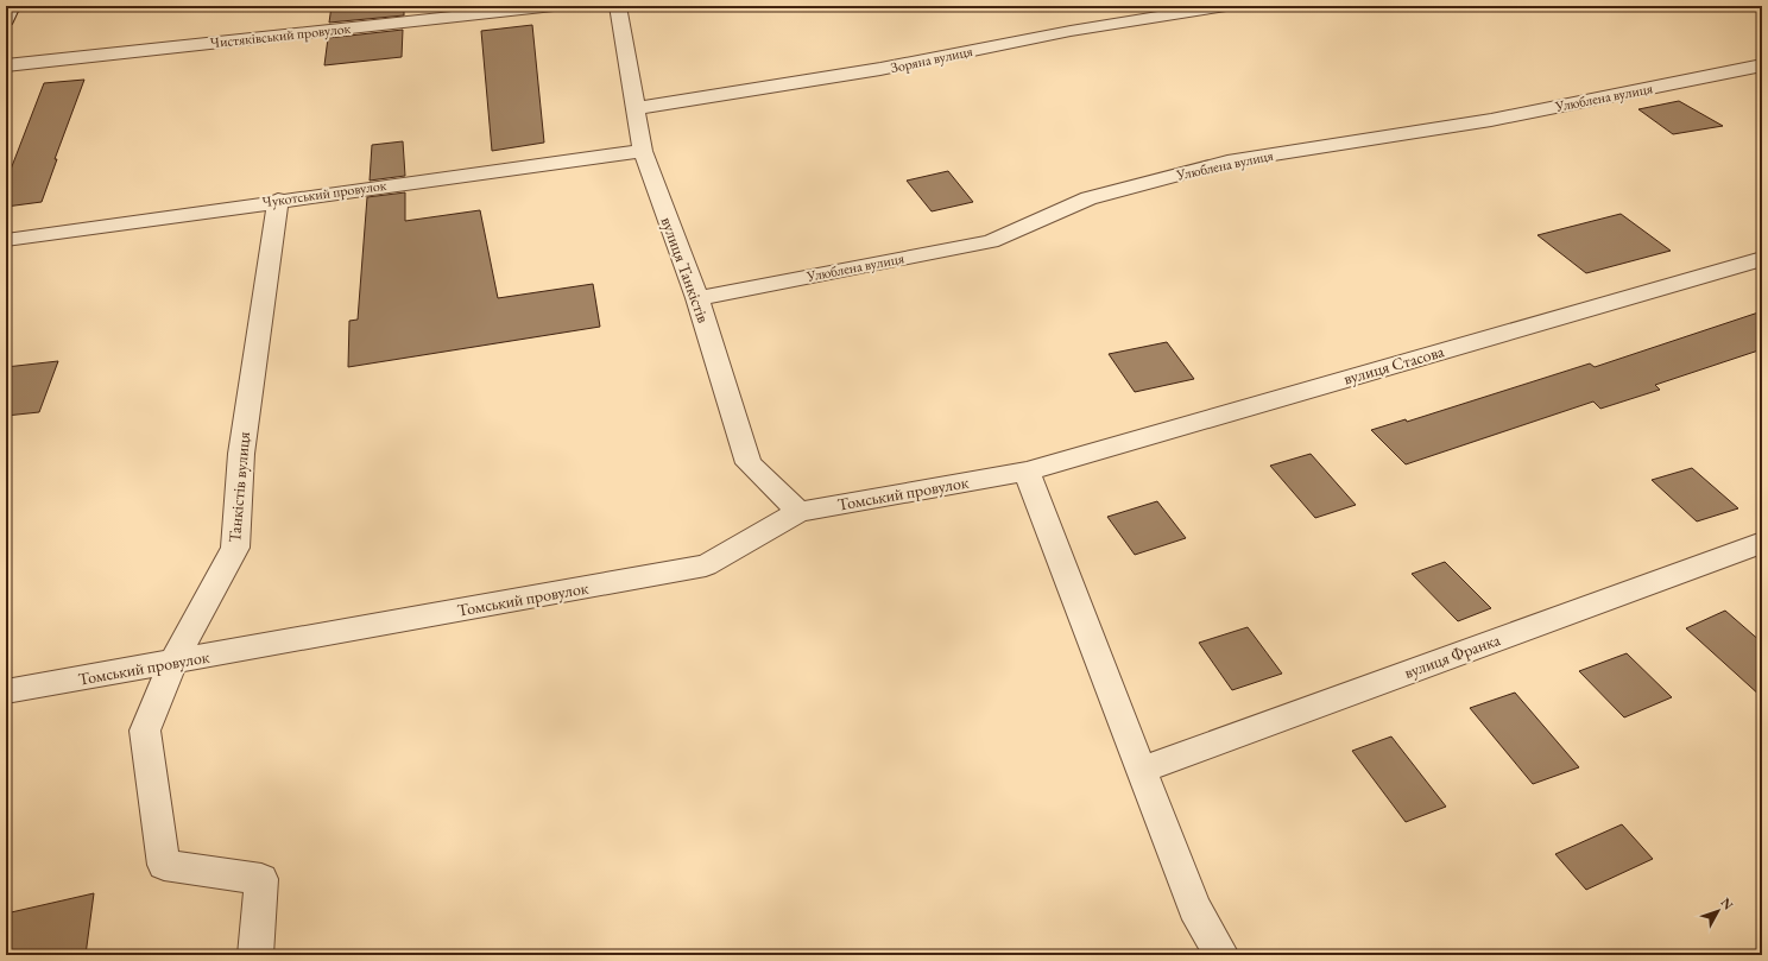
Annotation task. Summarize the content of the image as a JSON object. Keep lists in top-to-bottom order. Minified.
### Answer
{"streets":{"street":["Чистяківський провулок","Зоряна вулиця","Улюблена вулиця","Чукотський провулок","вулиця Танкістів","вулиця Стасова","Танкістів вулиця","Томський провулок","вулиця Франка"]},"crossings":[["Зоряна вулиця","вулиця Танкістів"],["Улюблена вулиця","вулиця Танкістів"],["Чукотський провулок","вулиця Танкістів"],["Чукотський провулок","Танкістів вулиця"],["вулиця Танкістів","Томський провулок"],["вулиця Стасова","Томський провулок"],["Танкістів вулиця","Томський провулок"]],"north":"top right"}
